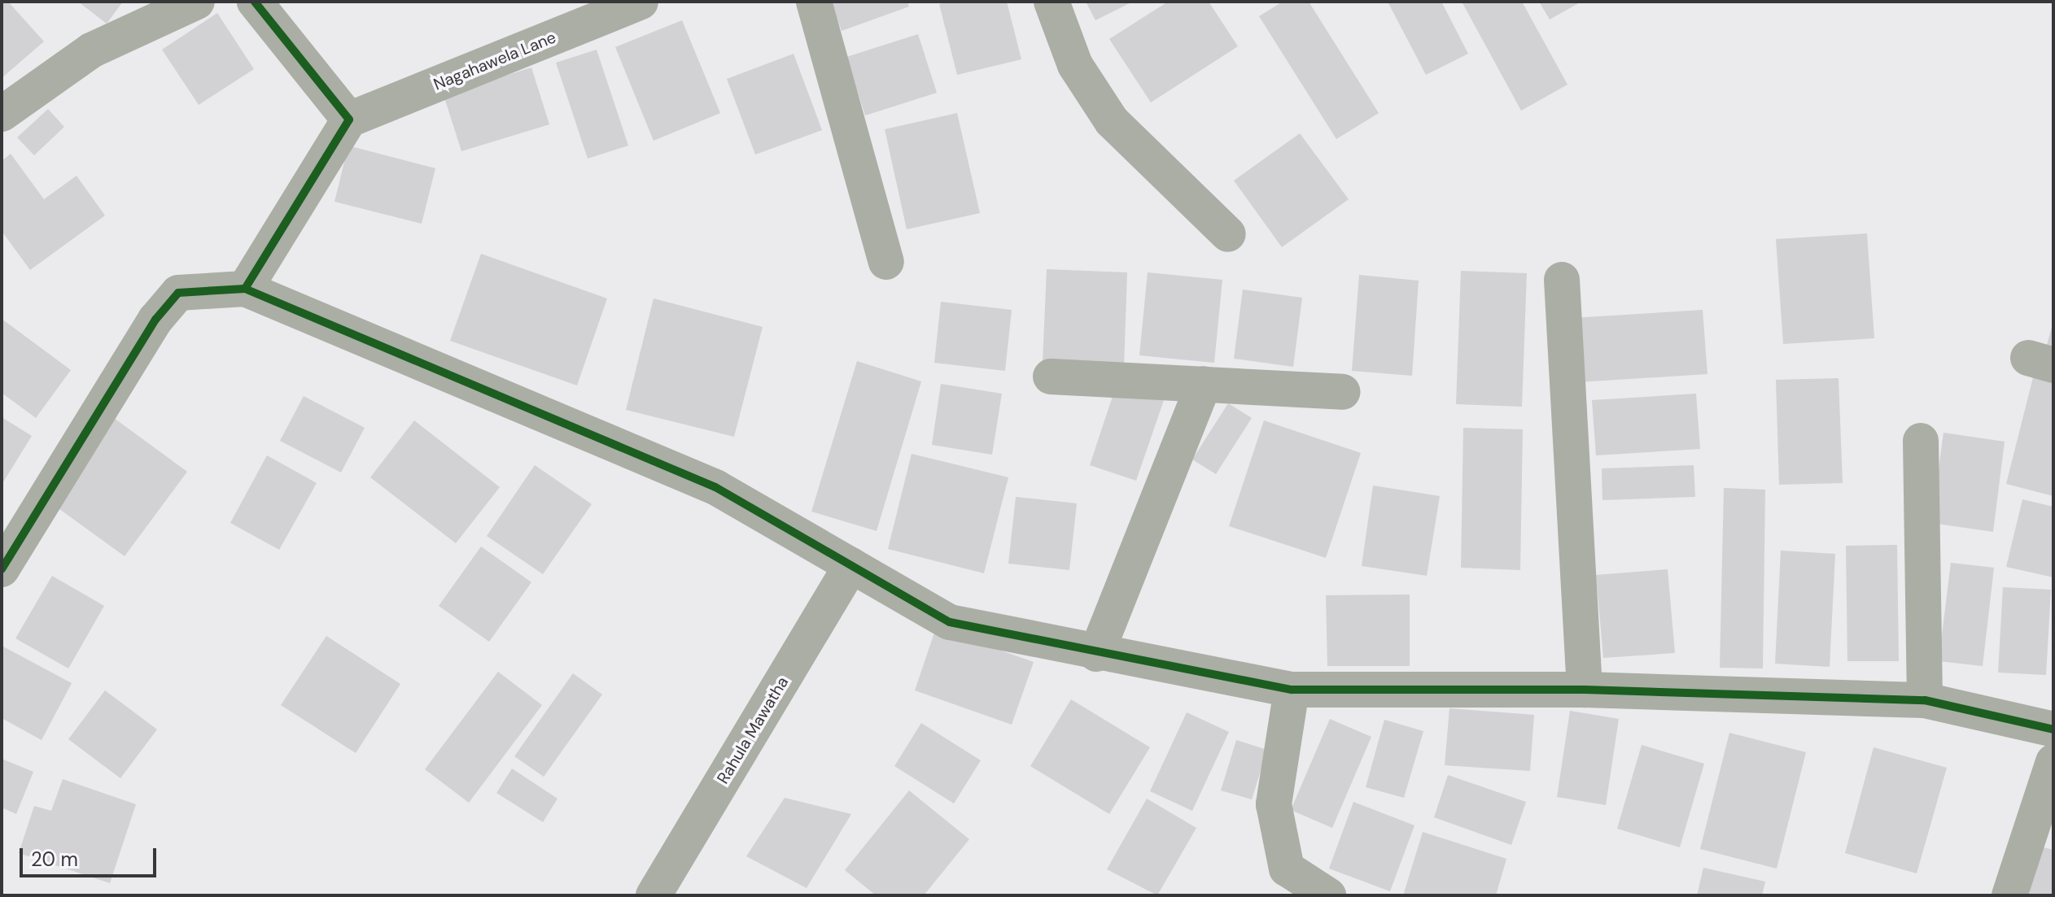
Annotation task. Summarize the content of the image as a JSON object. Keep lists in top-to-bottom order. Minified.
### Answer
{"streets":{"street":["Nagahawela Lane","Rahula Mawatha"]},"scale_bar":"20 m"}
